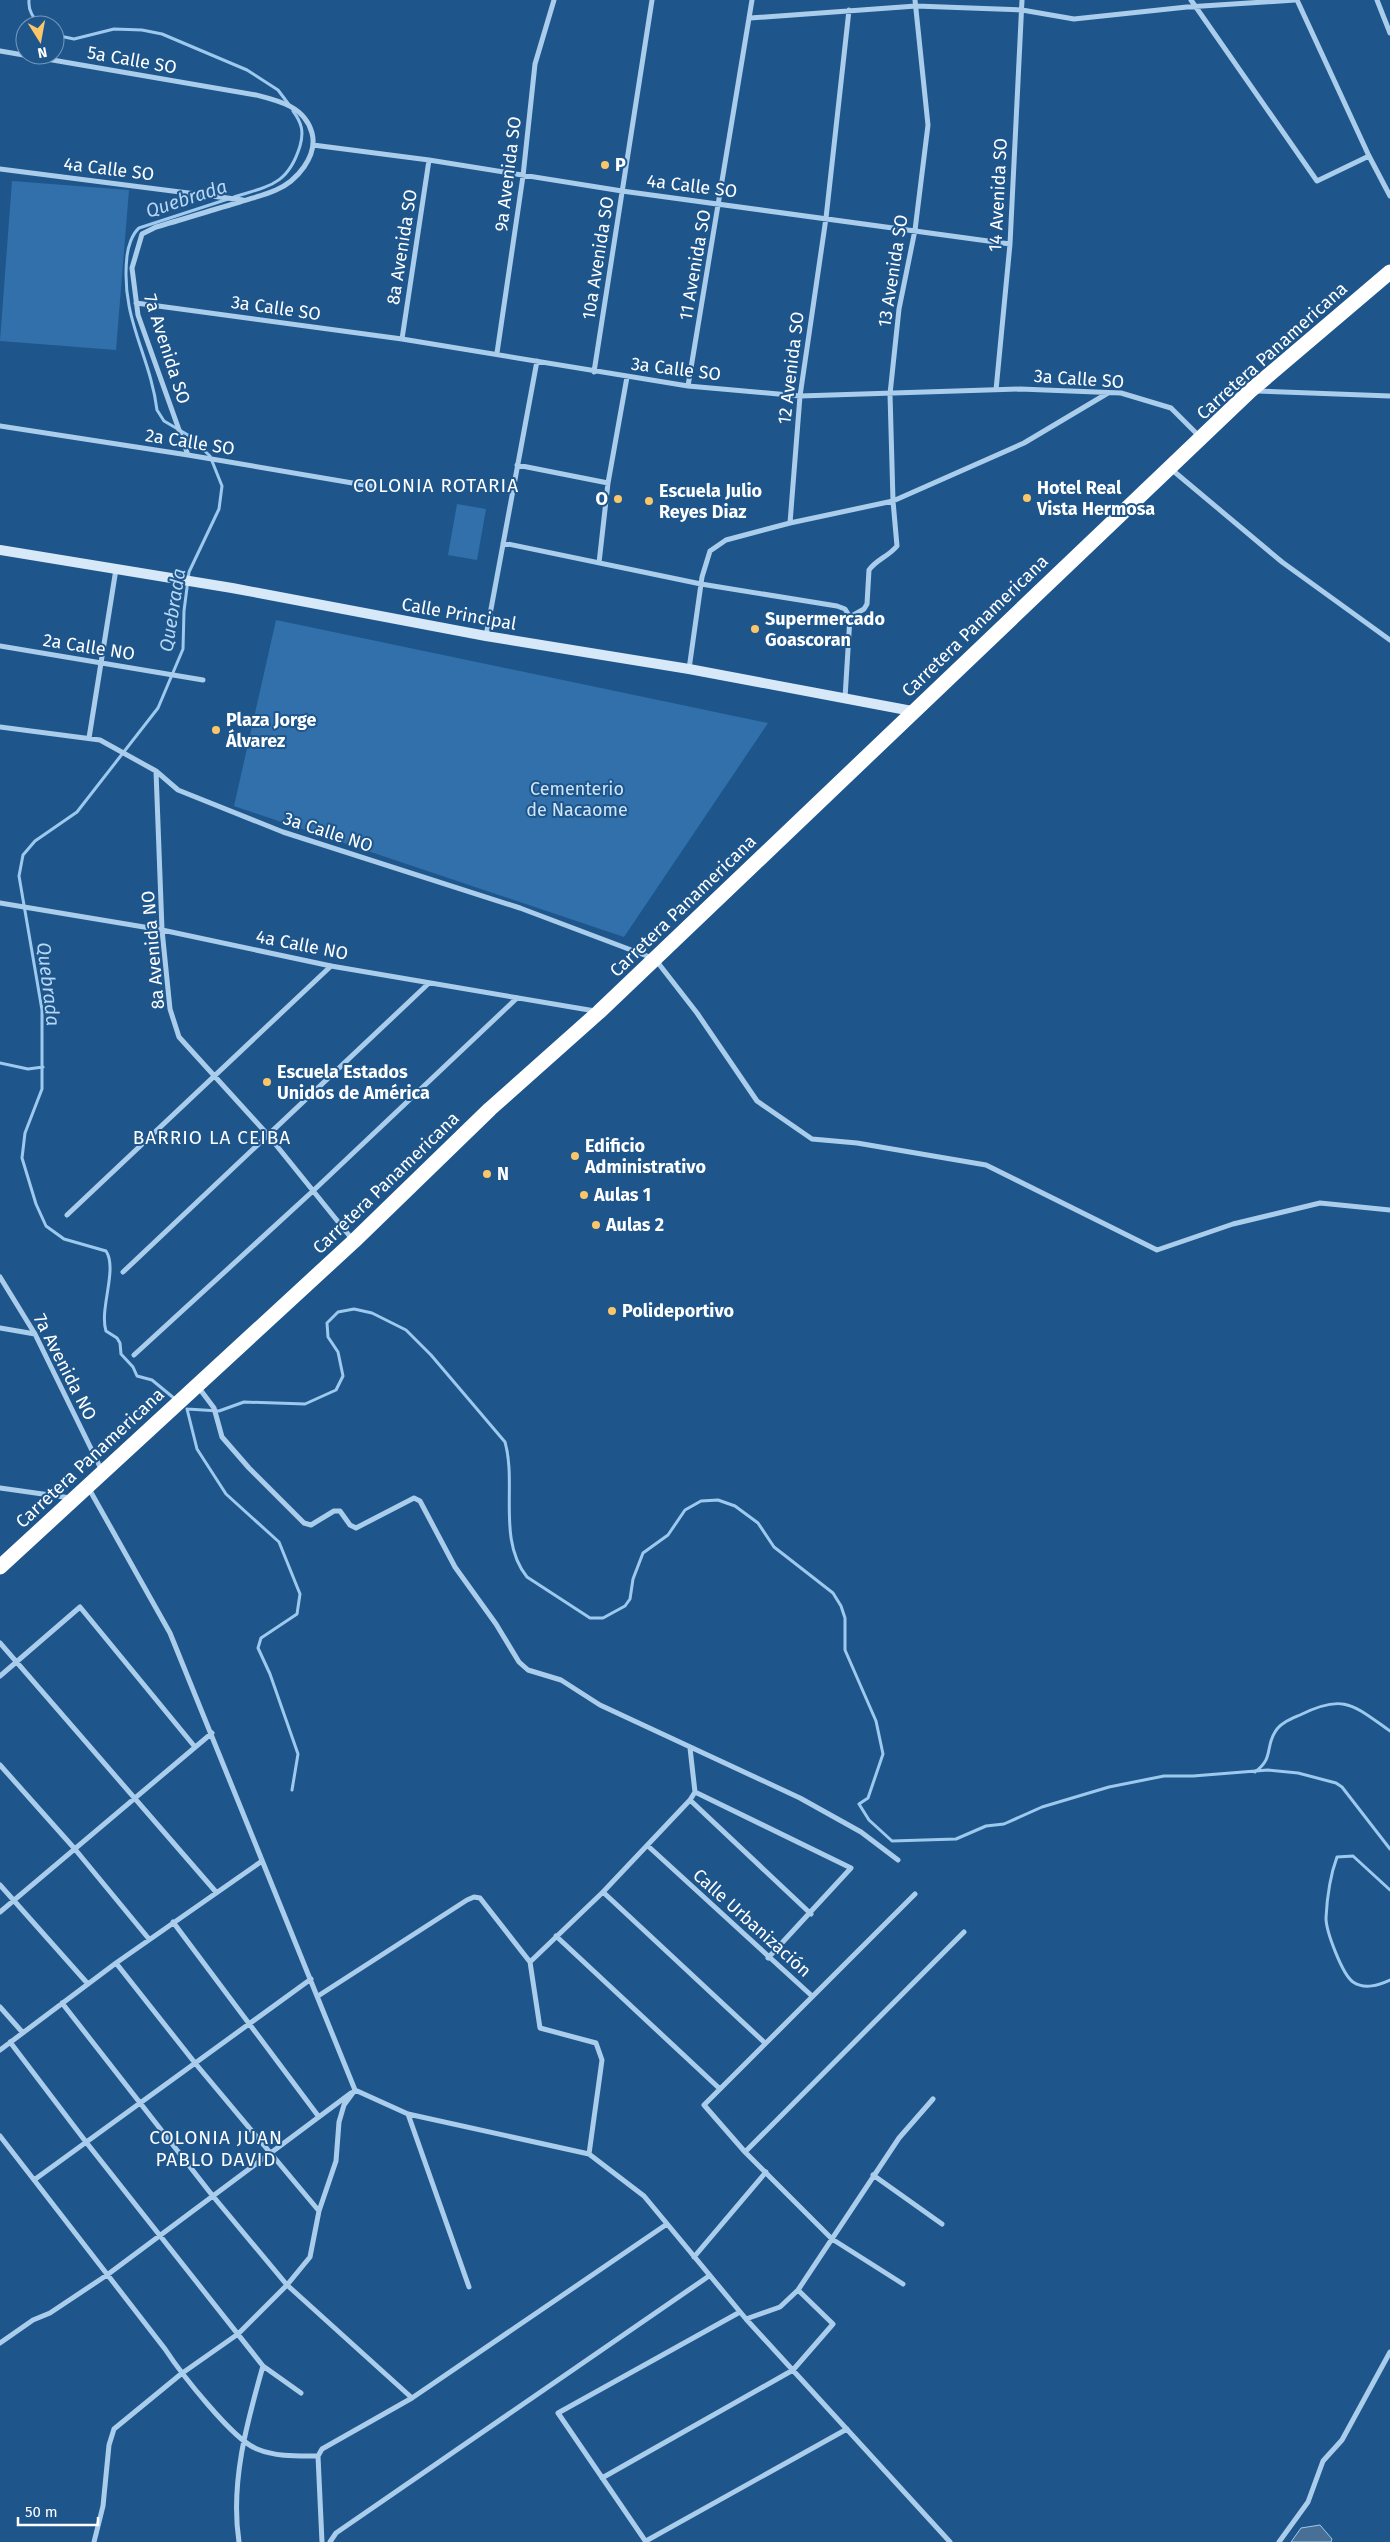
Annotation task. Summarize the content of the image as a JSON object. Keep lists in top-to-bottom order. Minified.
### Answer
{"streets":{"highway":["Carretera Panamericana"],"street":["5a Calle SO","4a Calle SO","9a Avenida SO","14 Avenida SO","8a Avenida SO","10a Avenida SO","11 Avenida SO","13 Avenida SO","3a Calle SO","7a Avenida SO","12 Avenida SO","2a Calle SO","Calle Principal","2a Calle NO","3a Calle NO","4a Calle NO","8a Avenida NO","7a Avenida NO","Calle Urbanización"]},"crossings":[["5a Calle SO","4a Calle SO"],["5a Calle SO","7a Avenida SO"],["4a Calle SO","9a Avenida SO"],["4a Calle SO","14 Avenida SO"],["4a Calle SO","8a Avenida SO"],["4a Calle SO","10a Avenida SO"],["4a Calle SO","11 Avenida SO"],["4a Calle SO","13 Avenida SO"],["4a Calle SO","7a Avenida SO"],["4a Calle SO","12 Avenida SO"],["9a Avenida SO","3a Calle SO"],["14 Avenida SO","3a Calle SO"],["8a Avenida SO","3a Calle SO"],["10a Avenida SO","3a Calle SO"],["11 Avenida SO","3a Calle SO"],["13 Avenida SO","3a Calle SO"],["3a Calle SO","7a Avenida SO"],["3a Calle SO","Carretera Panamericana"],["3a Calle SO","12 Avenida SO"],["7a Avenida SO","2a Calle SO"],["Carretera Panamericana","Calle Principal"],["Carretera Panamericana","3a Calle NO"],["Carretera Panamericana","4a Calle NO"],["Carretera Panamericana","8a Avenida NO"],["Carretera Panamericana","7a Avenida NO"],["3a Calle NO","8a Avenida NO"],["4a Calle NO","8a Avenida NO"]],"districts":["COLONIA ROTARIA","BARRIO LA CEIBA","COLONIA JUAN PABLO DAVID"],"water":["Quebrada"],"parks":["Cementerio de Nacaome"],"places":["P","Hotel Real Vista Hermosa","O","Escuela Julio Reyes Diaz","Supermercado Goascoran","Plaza Jorge Álvarez","Escuela Estados Unidos de América","Edificio Administrativo","N","Aulas 1","Aulas 2","Polideportivo"],"scale_bar":"50 m","north":"bottom"}
